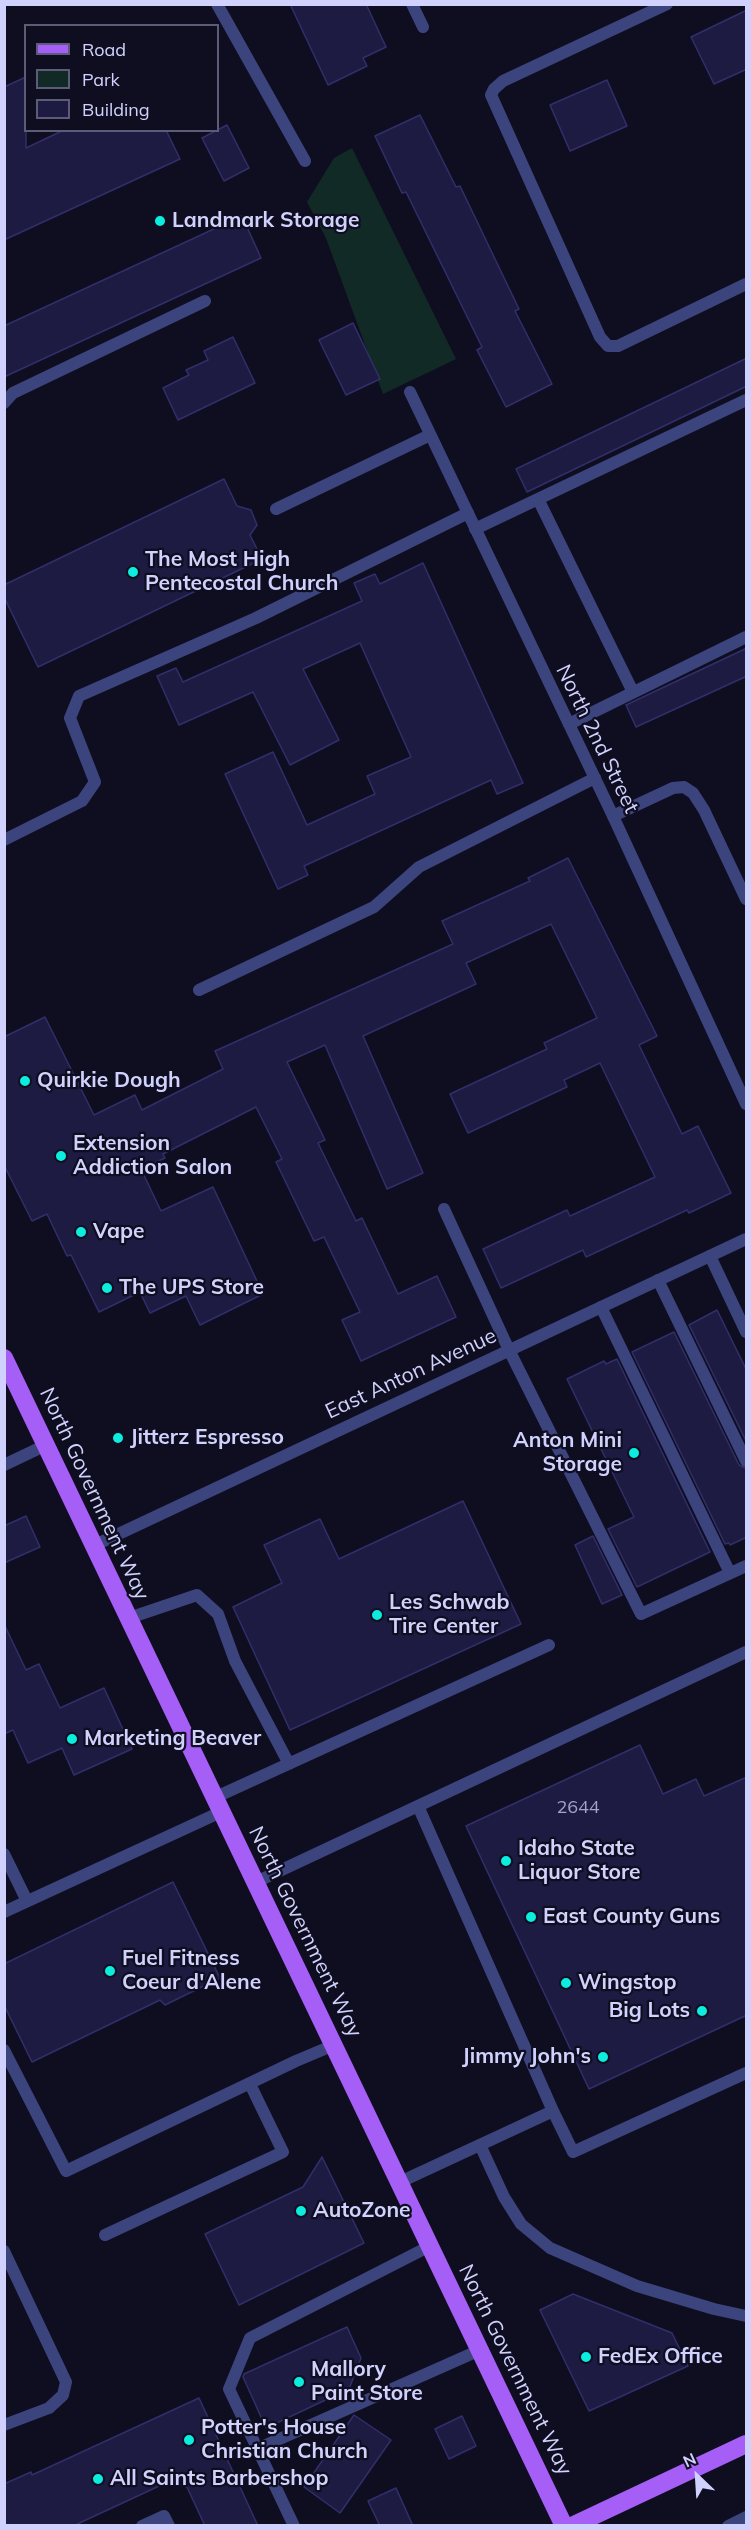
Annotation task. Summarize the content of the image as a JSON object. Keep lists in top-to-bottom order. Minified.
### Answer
{"streets":{"main road":["North Government Way"],"street":["North 2nd Street","East Anton Avenue"]},"crossings":[["East Anton Avenue","North Government Way"]],"places":["Landmark Storage","The Most High Pentecostal Church","Quirkie Dough","Extension Addiction Salon","Vape","The UPS Store","Jitterz Espresso","Anton Mini Storage","Les Schwab Tire Center","Marketing Beaver","Idaho State Liquor Store","East County Guns","Fuel Fitness Coeur d'Alene","Wingstop","Big Lots","Jimmy John's","AutoZone","FedEx Office","Mallory Paint Store","Potter's House Christian Church","All Saints Barbershop"],"house_numbers":["2644"],"legend":["Road","Park","Building"],"north":"top left"}
